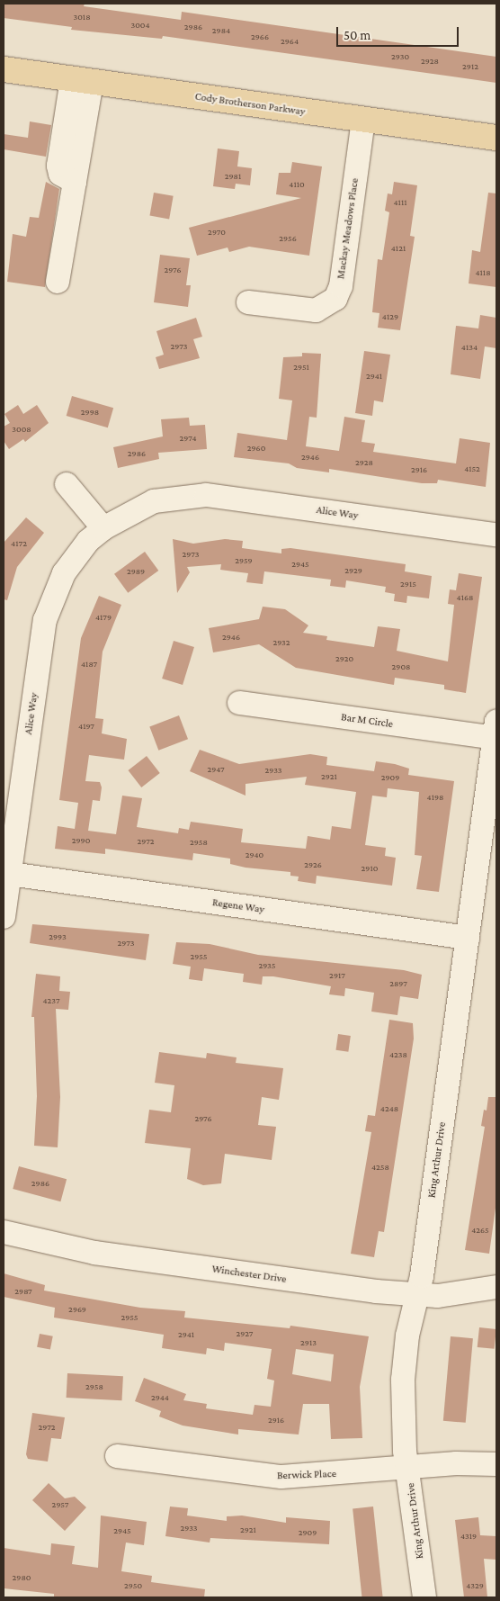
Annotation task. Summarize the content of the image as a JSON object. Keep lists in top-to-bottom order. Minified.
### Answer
{"streets":{"main road":["Cody Brotherson Parkway"],"street":["Mackay Meadows Place","Alice Way","Bar M Circle","Regene Way","King Arthur Drive","Winchester Drive","Berwick Place"]},"crossings":[["Cody Brotherson Parkway","Mackay Meadows Place"],["Alice Way","Regene Way"],["Bar M Circle","King Arthur Drive"],["Regene Way","King Arthur Drive"],["King Arthur Drive","Winchester Drive"],["King Arthur Drive","Berwick Place"]],"house_numbers":["3018","3004","2986","2984","2966","2964","2930","2928","2912","2981","4110","4111","2970","2956","4121","2976","4118","4129","2973","4134","2951","2941","2998","3008","2974","2960","2986","2946","2928","4152","2916","4172","2973","2959","2945","2929","2989","2915","4168","4179","2946","2932","2920","4187","2908","4197","2947","2933","2921","2909","4198","2990","2972","2958","2940","2926","2910","2993","2973","2955","2935","2917","2897","4237","4238","4248","2976","4258","2986","4265","2987","2969","2955","2927","2941","2913","2958","2944","2916","2972","2957","2933","2921","2945","2909","4319","2980","2950","4329"],"scale_bar":"50 m"}
